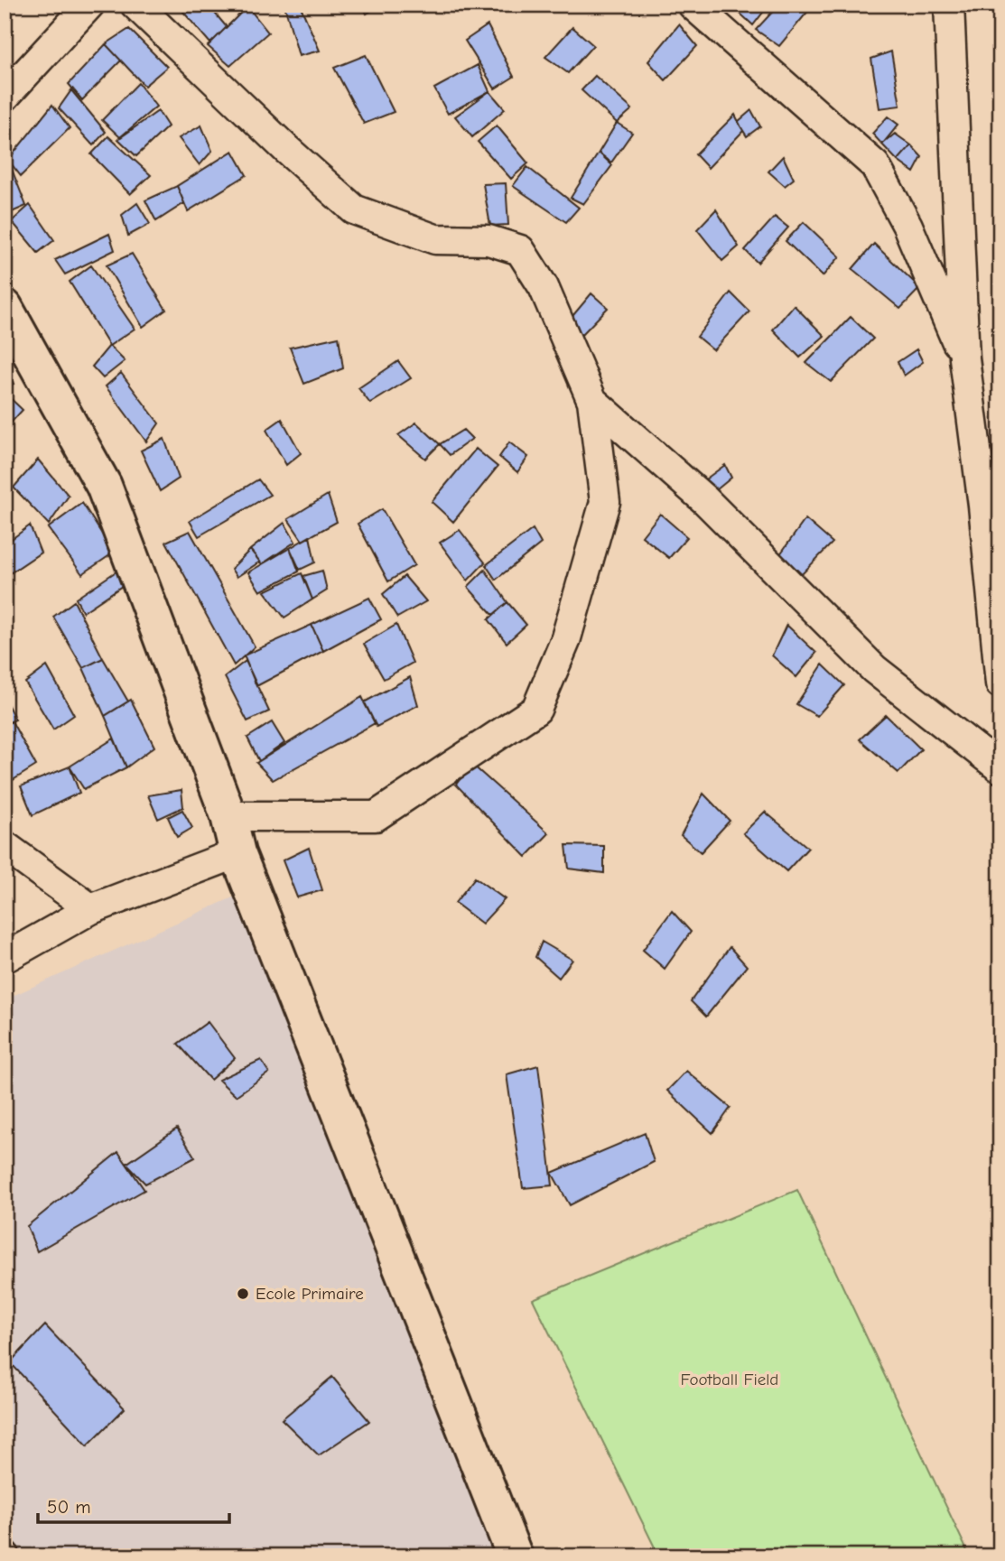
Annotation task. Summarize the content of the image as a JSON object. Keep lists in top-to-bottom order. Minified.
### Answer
{"parks":["Football Field"],"places":["Ecole Primaire"],"scale_bar":"50 m"}
